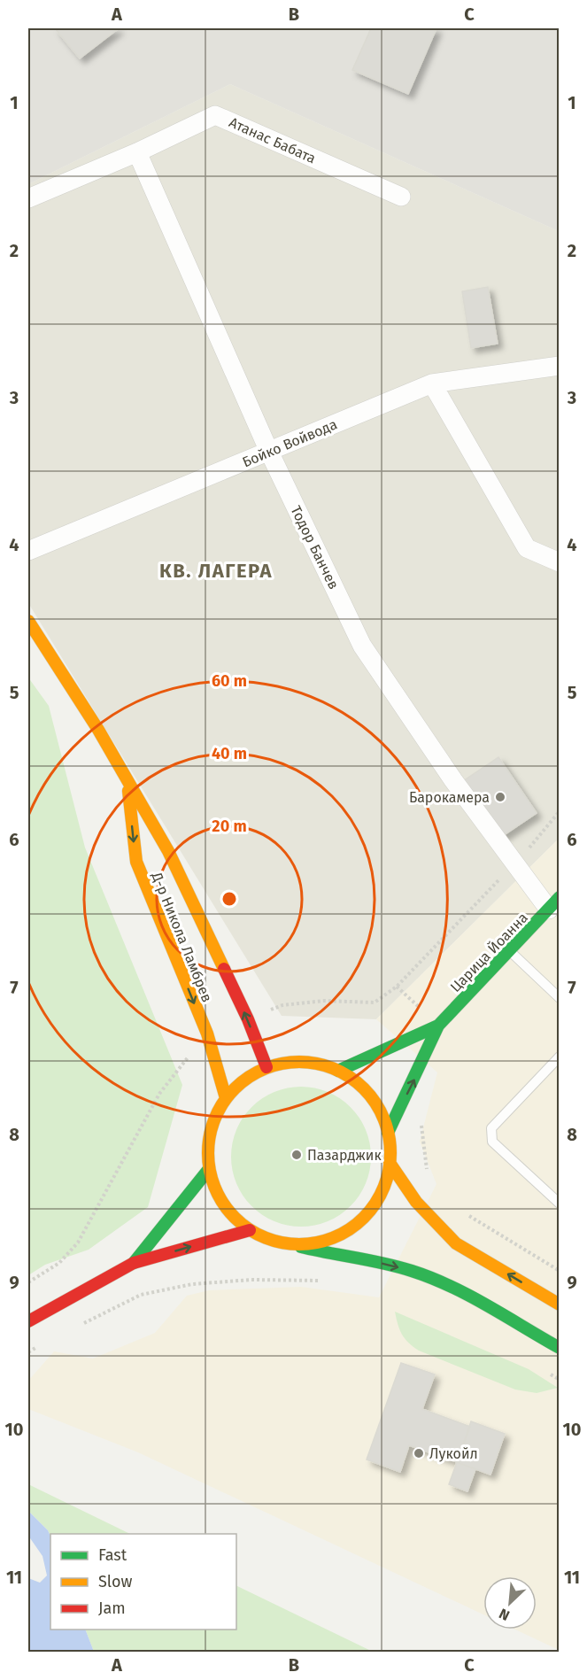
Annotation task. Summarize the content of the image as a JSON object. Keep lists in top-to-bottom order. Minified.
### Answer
{"streets":{"main road":["Д-р Никола Ламбрев","Царица Йоанна"],"street":["Атанас Бабата","Бойко Войвода","Тодор Банчев"]},"crossings":[["Атанас Бабата","Тодор Банчев"],["Бойко Войвода","Тодор Банчев"],["Тодор Банчев","Царица Йоанна"],["Д-р Никола Ламбрев","Царица Йоанна"]],"districts":["КВ. ЛАГЕРА"],"places":["Барокамера","Пазарджик","Лукойл"],"legend":["Fast","Slow","Jam"],"north":"bottom left","grid":{"columns":["A","B","C"],"rows":["1","2","3","4","5","6","7","8","9","10","11"]},"rings":["60 m","40 m","20 m"]}
